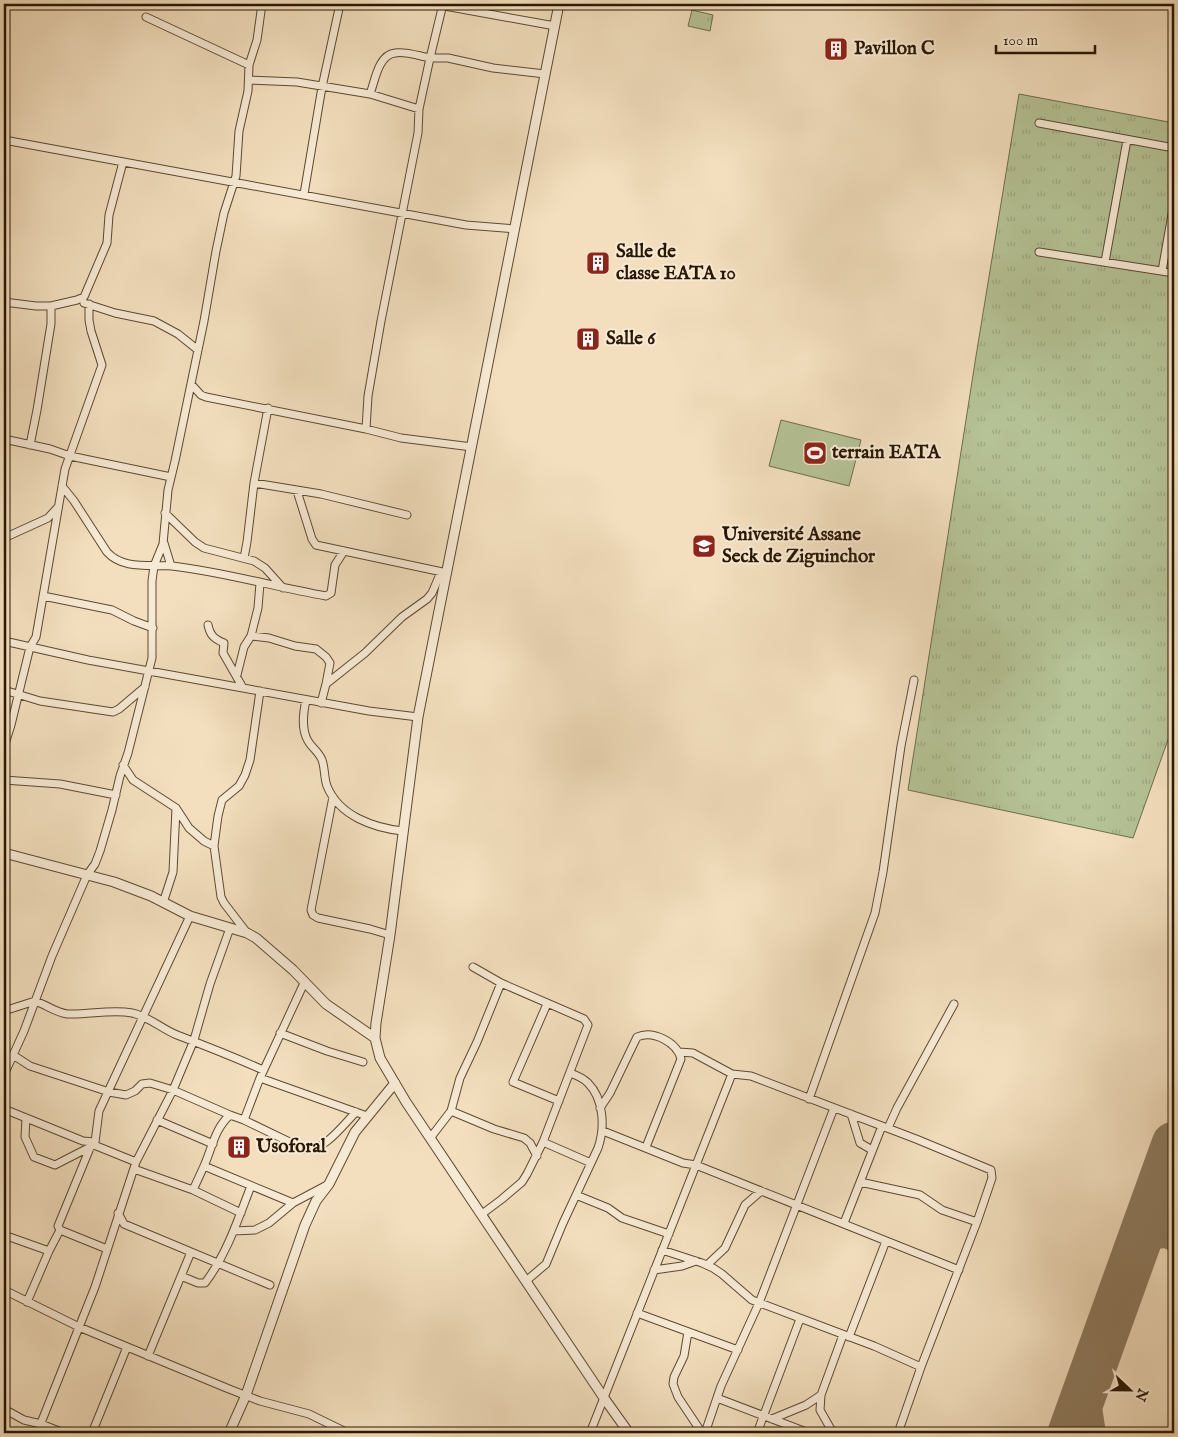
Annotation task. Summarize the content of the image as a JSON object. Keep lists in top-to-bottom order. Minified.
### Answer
{"places":{"building":["Pavillon C","Salle de classe EATA 10","Salle 6","Usoforal"],"sports":["terrain EATA"],"school or university":["Université Assane Seck de Ziguinchor"]},"scale_bar":"100 m","north":"right"}
